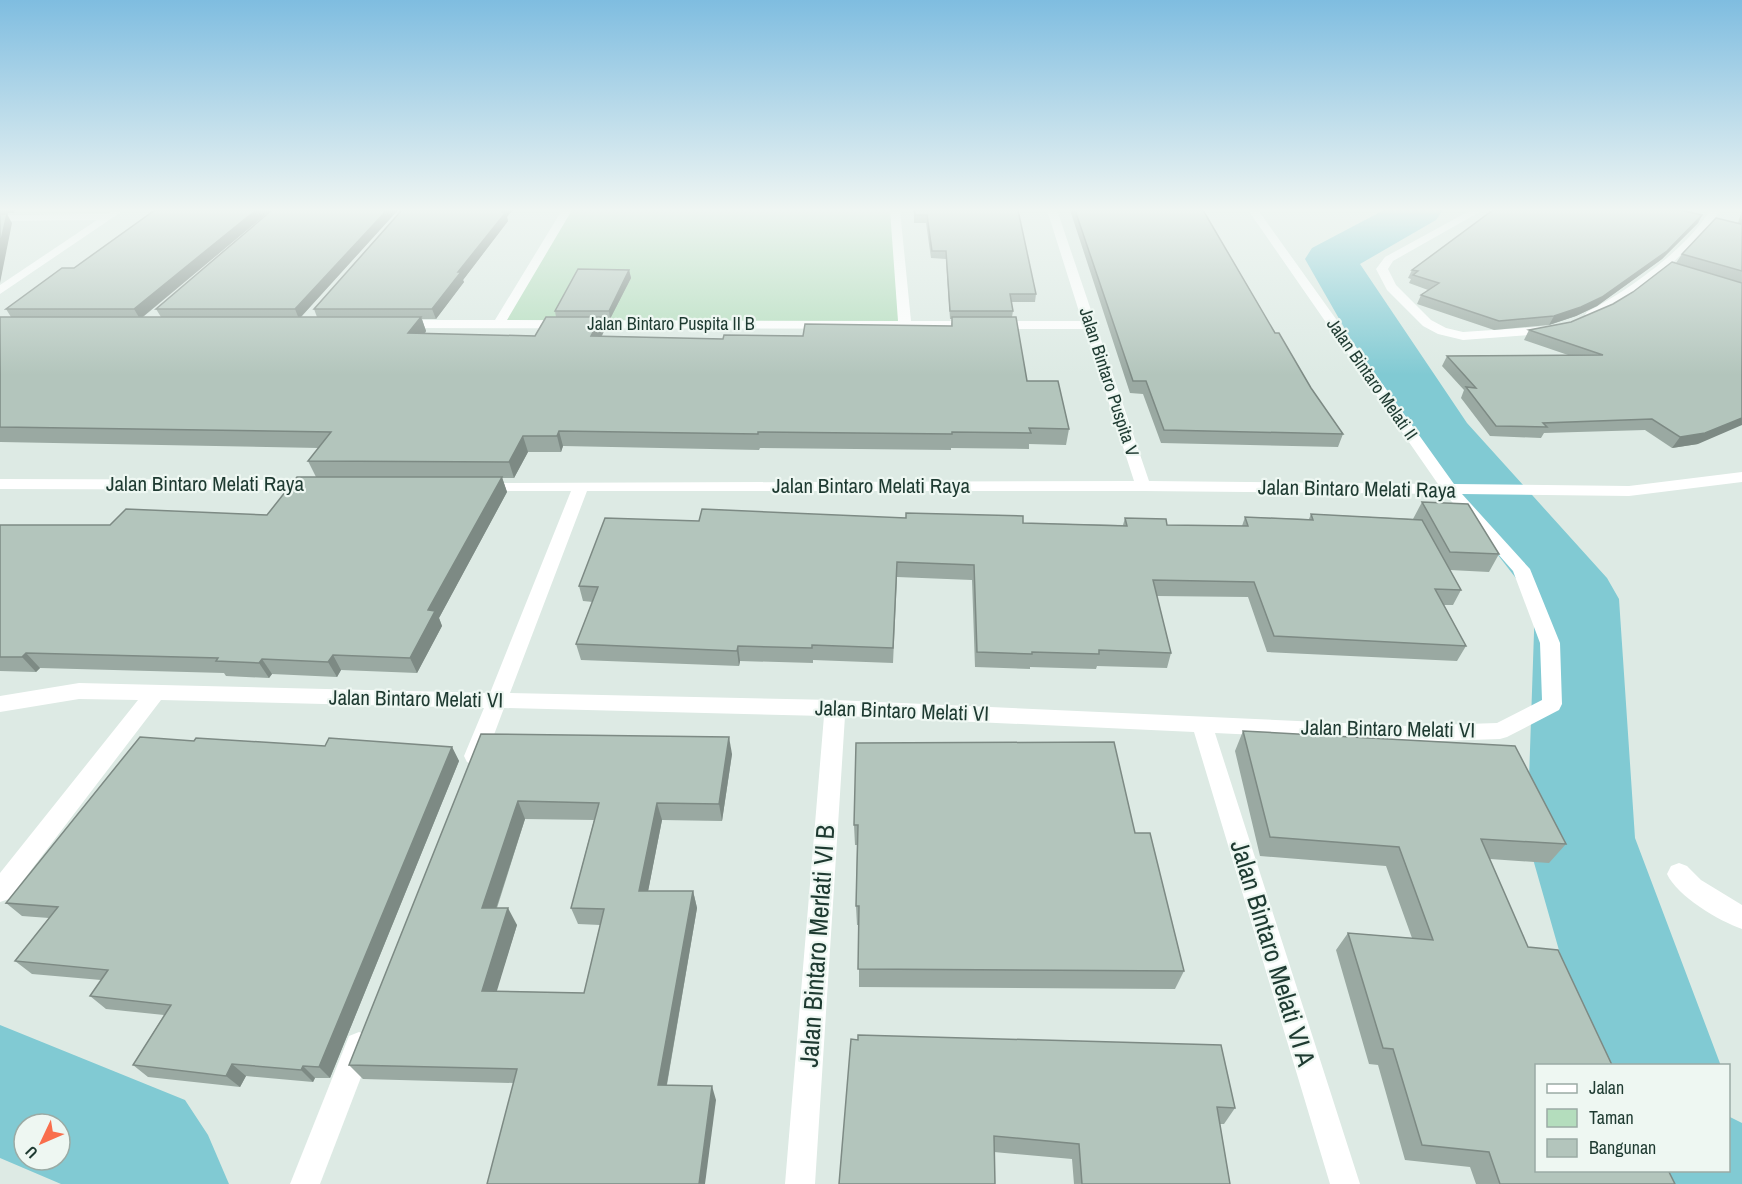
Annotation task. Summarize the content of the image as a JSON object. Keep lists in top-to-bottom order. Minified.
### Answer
{"streets":{"street":["Jalan Bintaro Puspita II B","Jalan Bintaro Melati II","Jalan Bintaro Puspita V","Jalan Bintaro Melati Raya","Jalan Bintaro Melati VI","Jalan Bintaro Merlati VI B","Jalan Bintaro Melati VI A"]},"crossings":[["Jalan Bintaro Puspita II B","Jalan Bintaro Puspita V"],["Jalan Bintaro Melati II","Jalan Bintaro Melati Raya"],["Jalan Bintaro Melati II","Jalan Bintaro Melati VI"],["Jalan Bintaro Puspita V","Jalan Bintaro Melati Raya"],["Jalan Bintaro Melati Raya","Jalan Bintaro Melati VI"],["Jalan Bintaro Melati VI","Jalan Bintaro Merlati VI B"],["Jalan Bintaro Melati VI","Jalan Bintaro Melati VI A"]],"legend":["Jalan","Taman","Bangunan"],"north":"bottom left"}
